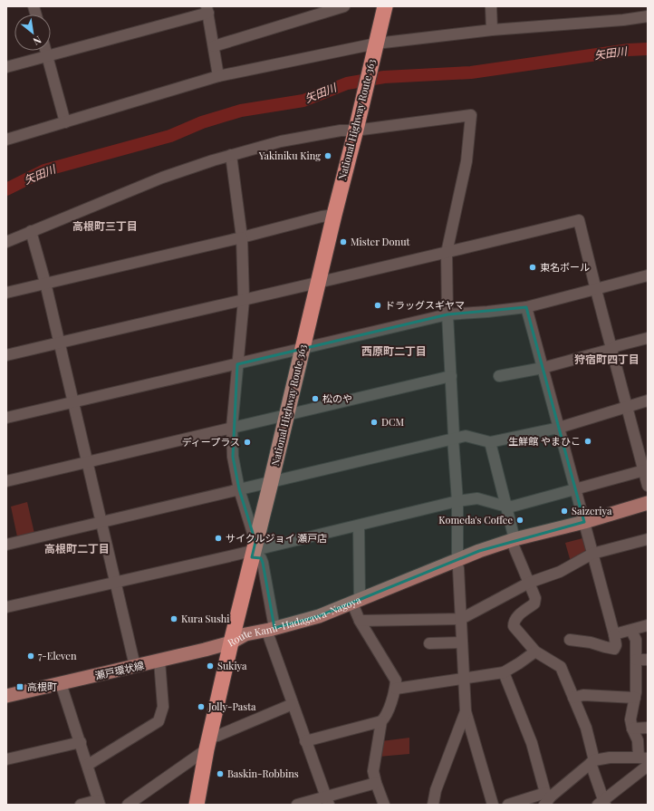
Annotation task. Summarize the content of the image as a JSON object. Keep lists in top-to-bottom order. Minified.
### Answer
{"streets":{"highway":["National Highway Route 363"],"main road":["Route Kami-Hadagawa-Nagoya","瀬戸環状線"]},"crossings":[["National Highway Route 363","Route Kami-Hadagawa-Nagoya"],["National Highway Route 363","瀬戸環状線"],["Route Kami-Hadagawa-Nagoya","瀬戸環状線"]],"districts":["高根町三丁目","西原町二丁目","狩宿町四丁目","高根町二丁目"],"water":["矢田川"],"places":{"other":["Yakiniku King","Mister Donut","東名ボール","ドラッグスギヤマ","松のや","DCM","生鮮館 やまひこ","ディープラス","Saizeriya","Komeda's Coffee","サイクルジョイ 瀬戸店","Kura Sushi","7-Eleven","Sukiya","Jolly-Pasta","Baskin-Robbins"],"transit":["高根町"]},"north":"bottom right"}
